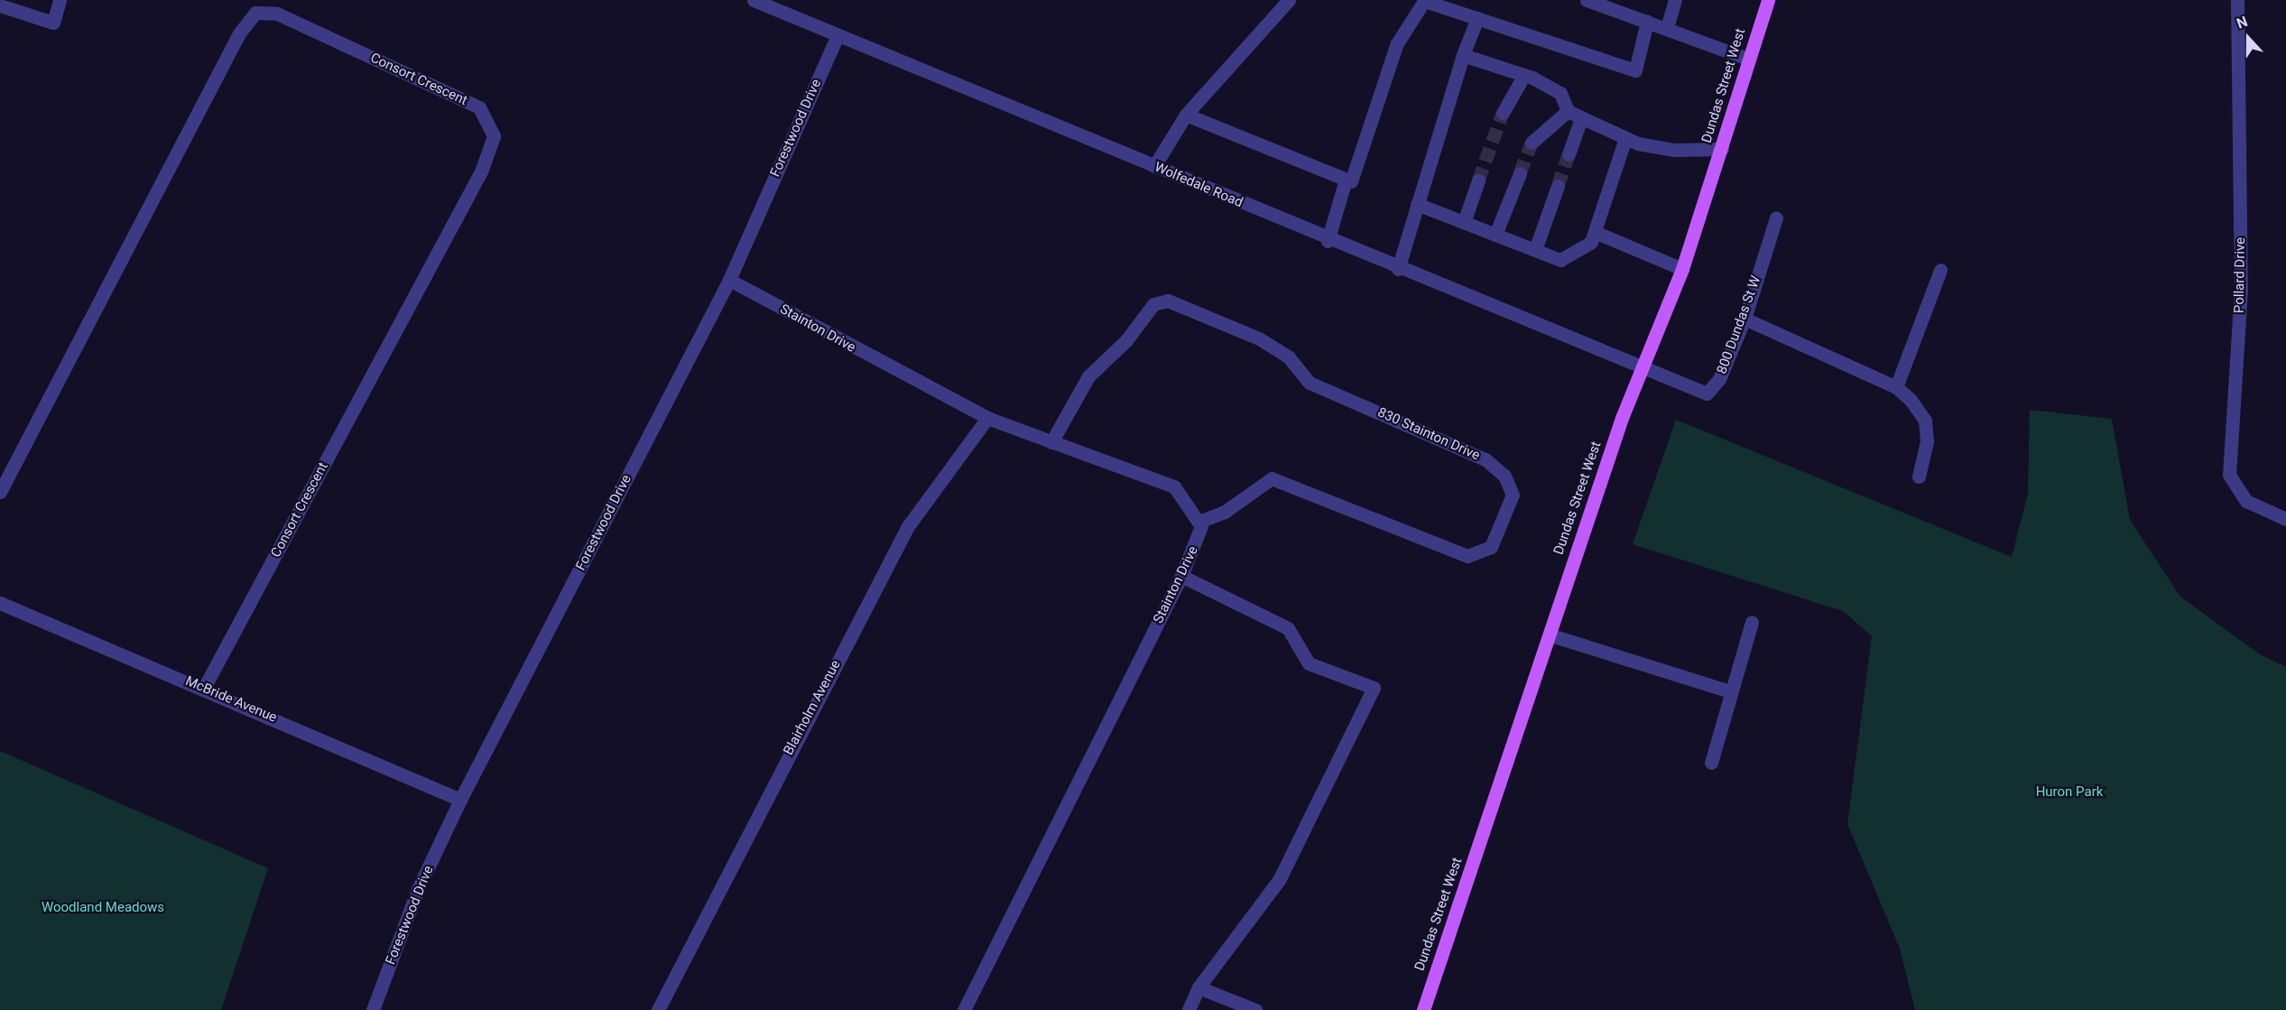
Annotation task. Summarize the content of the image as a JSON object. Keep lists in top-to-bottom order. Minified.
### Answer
{"streets":{"main road":["Dundas Street West"],"street":["Consort Crescent","Forestwood Drive","Wolfedale Road","Pollard Drive","800 Dundas St W","Stainton Drive","830 Stainton Drive","McBride Avenue","Blairholm Avenue"]},"crossings":[["Consort Crescent","McBride Avenue"],["Dundas Street West","Wolfedale Road"],["Dundas Street West","800 Dundas St W"],["Forestwood Drive","Wolfedale Road"],["Forestwood Drive","Stainton Drive"],["Forestwood Drive","McBride Avenue"],["Wolfedale Road","800 Dundas St W"],["Stainton Drive","830 Stainton Drive"],["Stainton Drive","Blairholm Avenue"]],"parks":["Huron Park","Woodland Meadows"],"north":"top"}
